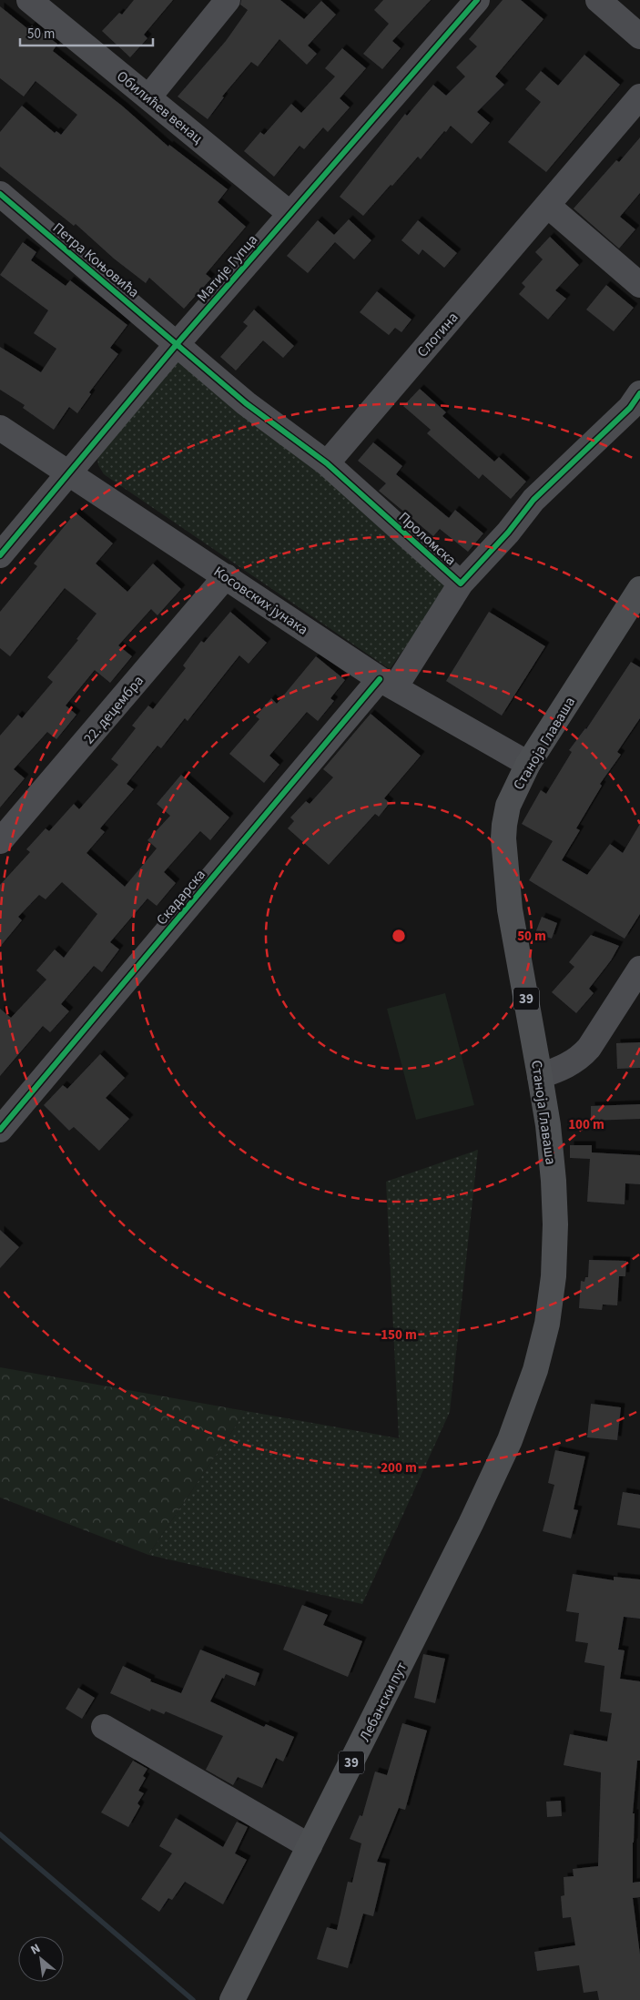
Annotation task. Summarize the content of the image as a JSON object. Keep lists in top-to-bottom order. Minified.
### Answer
{"streets":{"main road":["Станоја Главаша","39","Лебански пут"],"street":["Обилићев венац","Петра Коњовића","Матије Гупца","Слогина","Проломска","Косовских јунака","22. децембра","Скадарска"]},"crossings":[["Обилићев венац","Матије Гупца"],["Петра Коњовића","Матије Гупца"],["Петра Коњовића","Проломска"],["Матије Гупца","Проломска"],["Матије Гупца","Косовских јунака"],["Слогина","Проломска"],["Проломска","Скадарска"],["Косовских јунака","22. децембра"],["Косовских јунака","Станоја Главаша"],["Косовских јунака","Скадарска"],["Станоја Главаша","Лебански пут"]],"scale_bar":"50 m","north":"top left","rings":["50 m","100 m","150 m","200 m"]}
